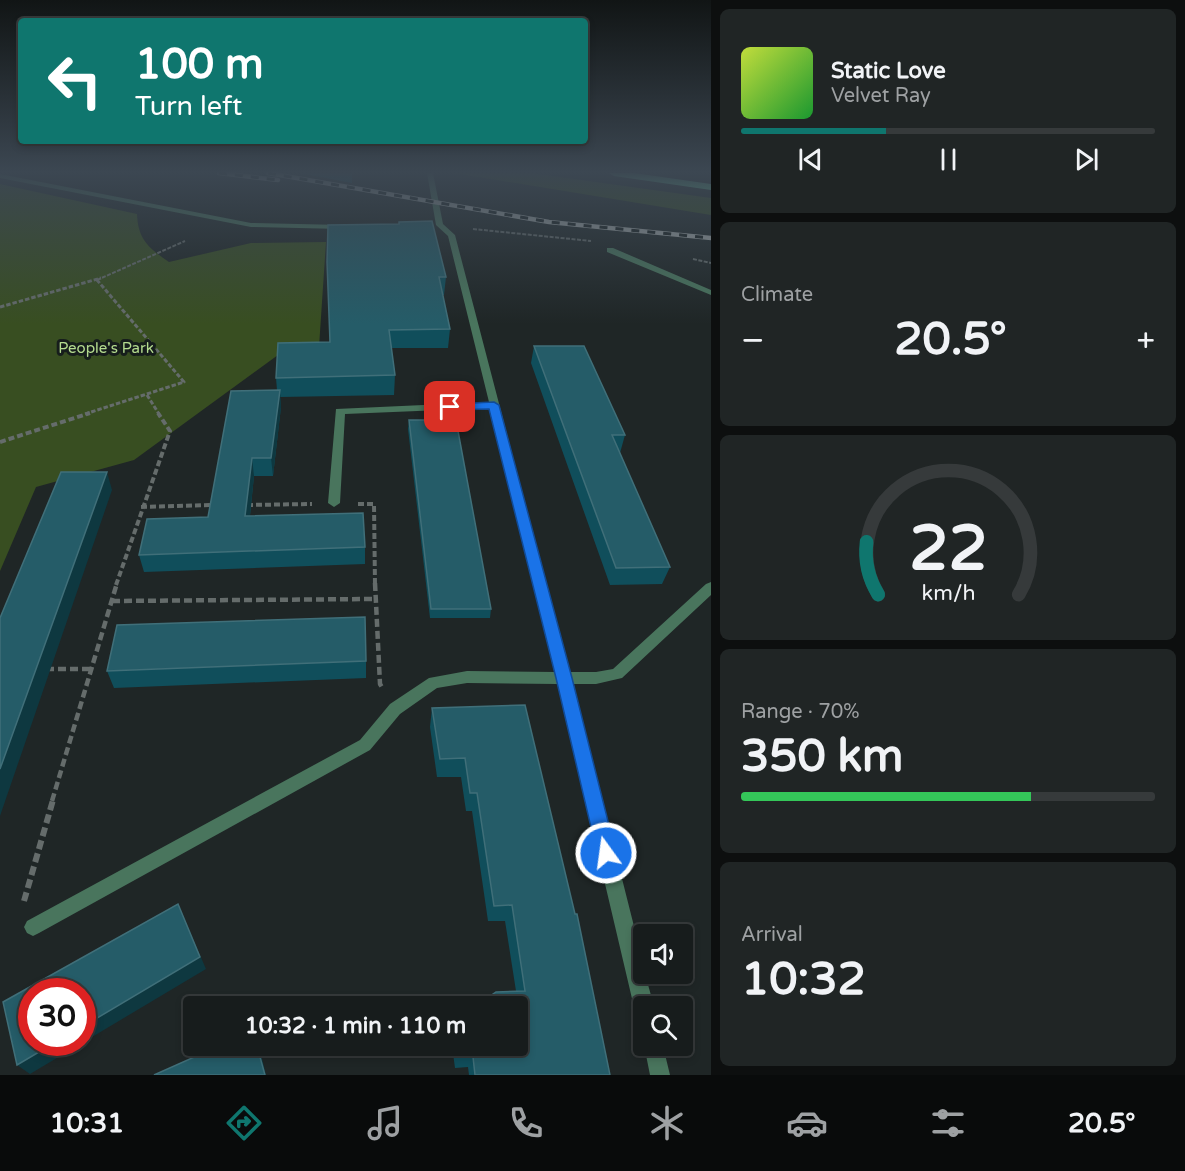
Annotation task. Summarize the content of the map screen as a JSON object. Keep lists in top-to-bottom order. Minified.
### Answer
{"parks":["People's Park"],"page":{"turn":["100 m","Turn left"],"song":["Static Love","Velvet Ray"],"tile":["Climate",["Range · 70%","350 km"],["Arrival","10:32"]],"heat":["−","20.5°","+"],"limit":"30","trip":"10:32 · 1 min · 110 m","tabs":["10:31","20.5°"],"gauge":["22","km/h"]}}
